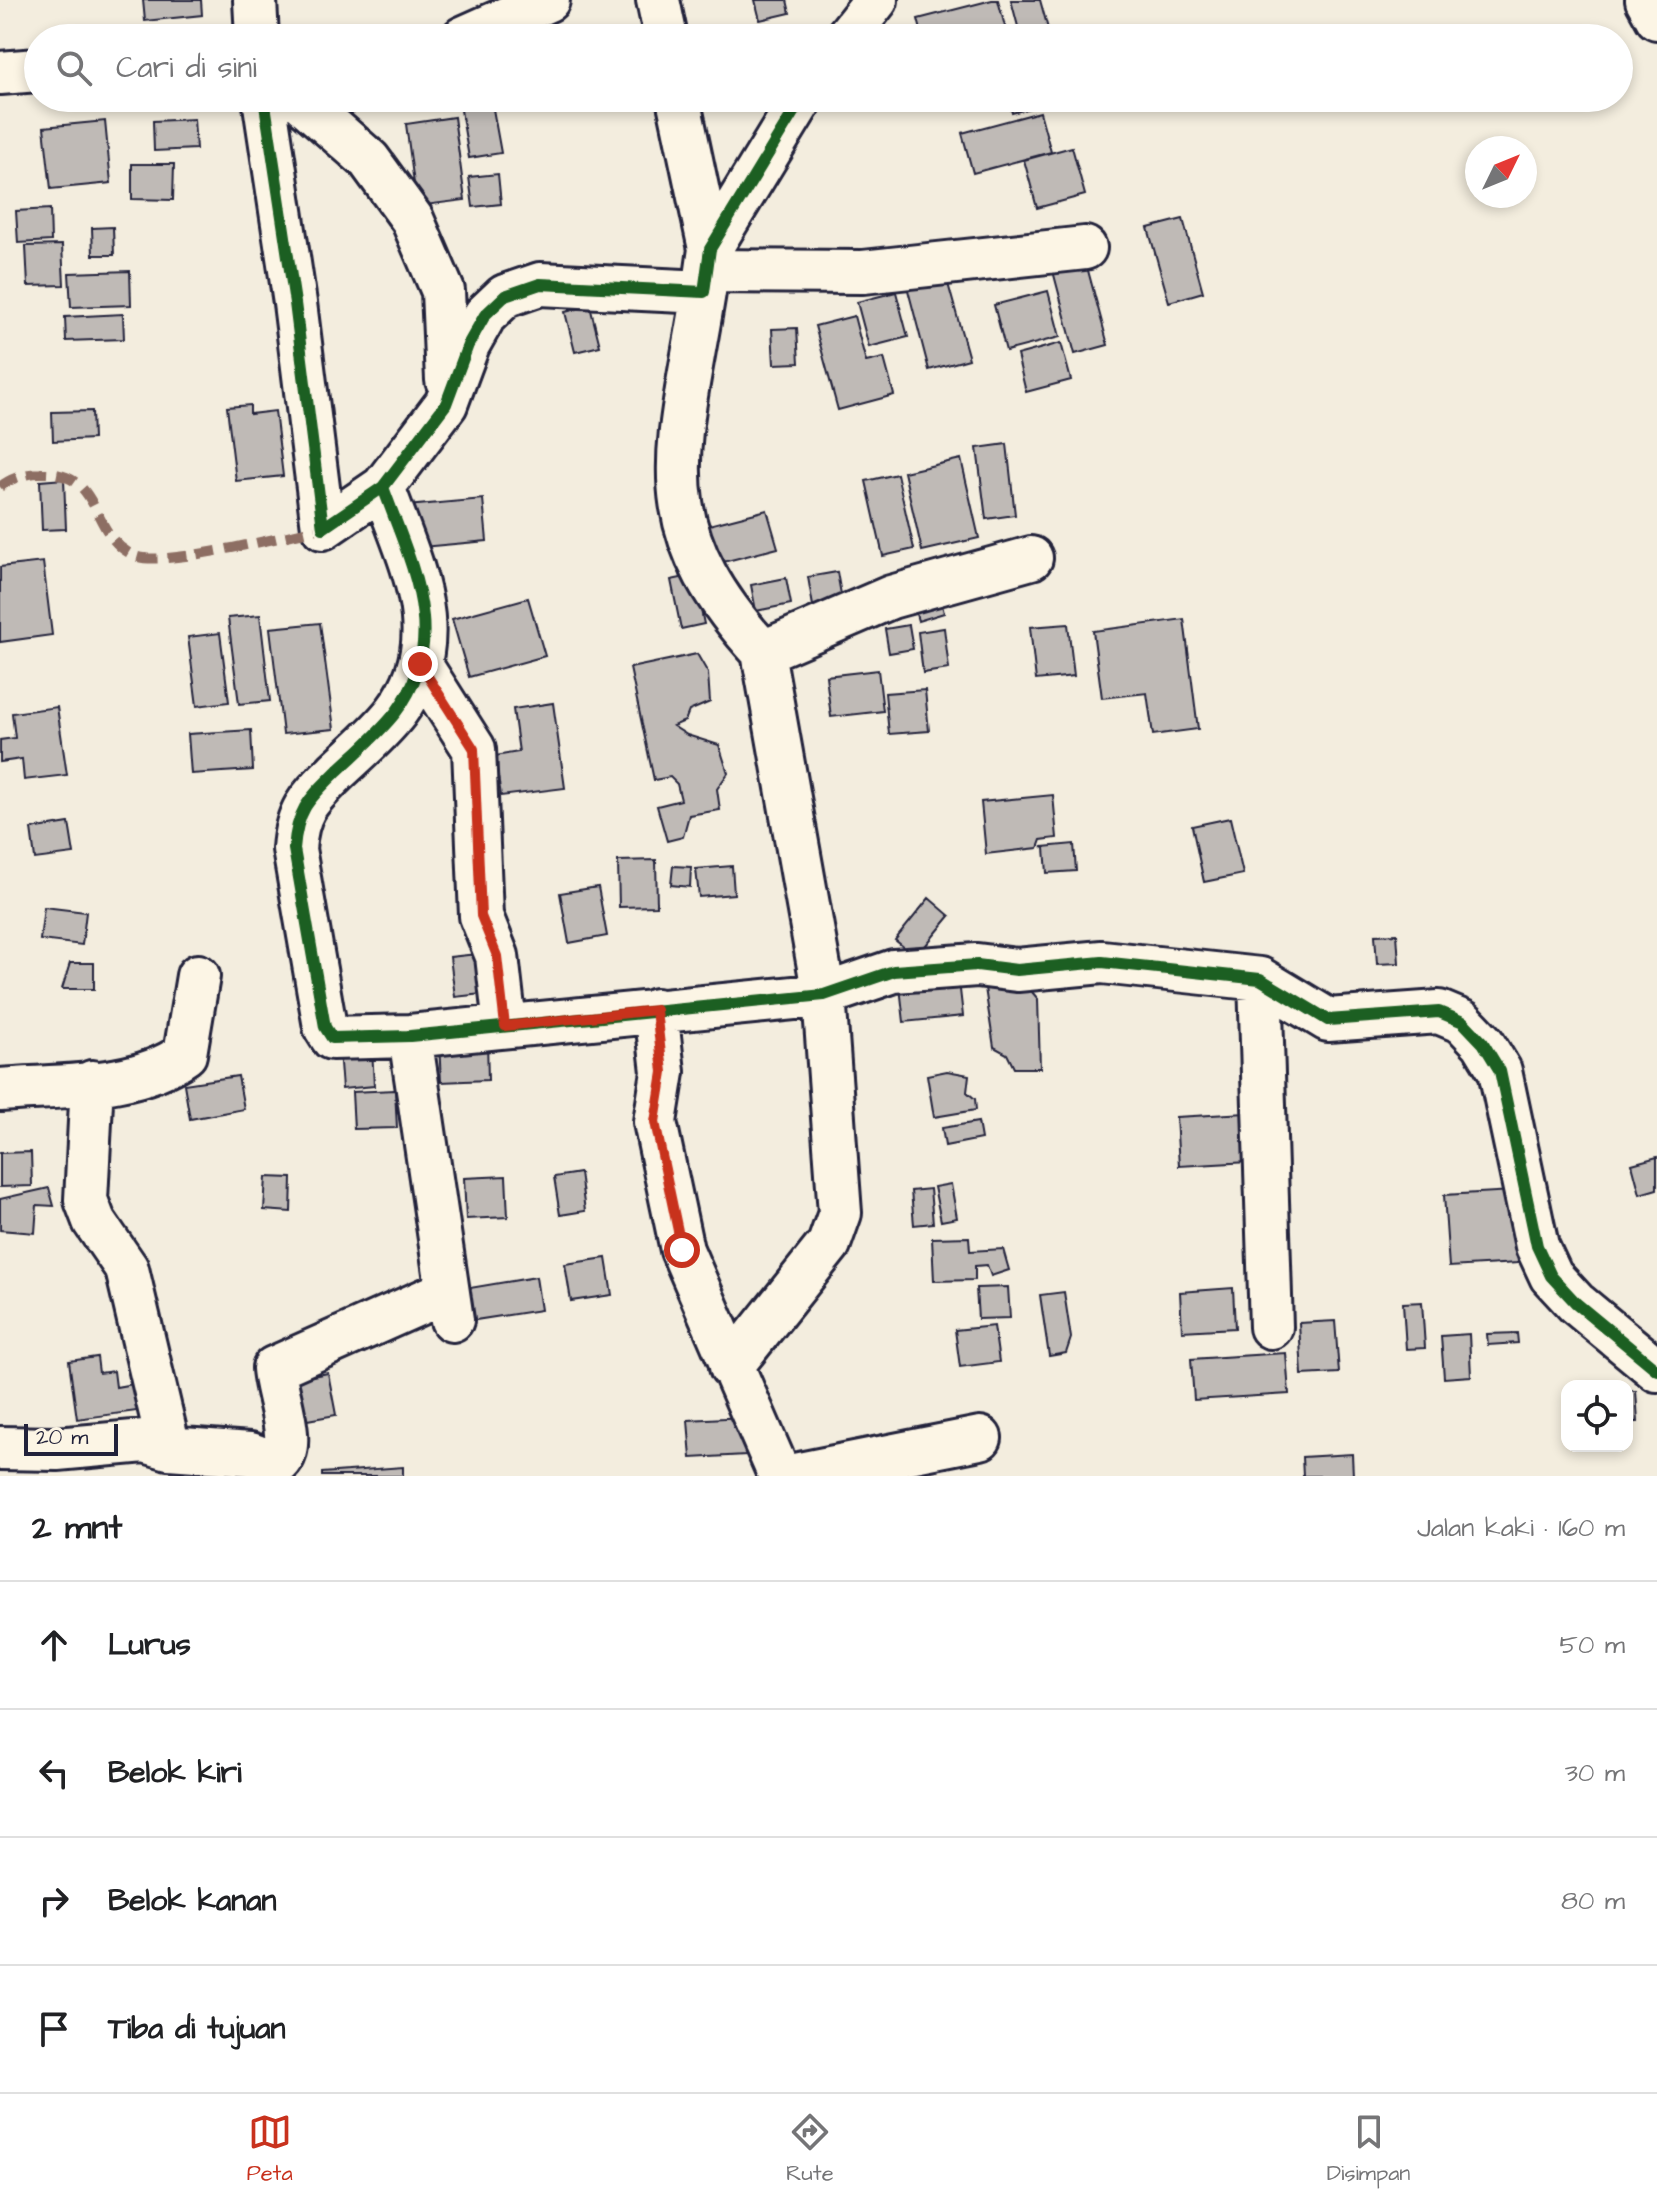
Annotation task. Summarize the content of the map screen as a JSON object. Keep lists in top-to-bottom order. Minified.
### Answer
{"scale_bar":"20 m","north":"top right","page":{"search":"Cari di sini","scale":"20 m","heading":["2 mnt","Jalan kaki · 160 m"],"list":[["Lurus","50 m"],["Belok kiri","30 m"],["Belok kanan","80 m"],"Tiba di tujuan"],"nav":["Peta","Rute","Disimpan"]}}
